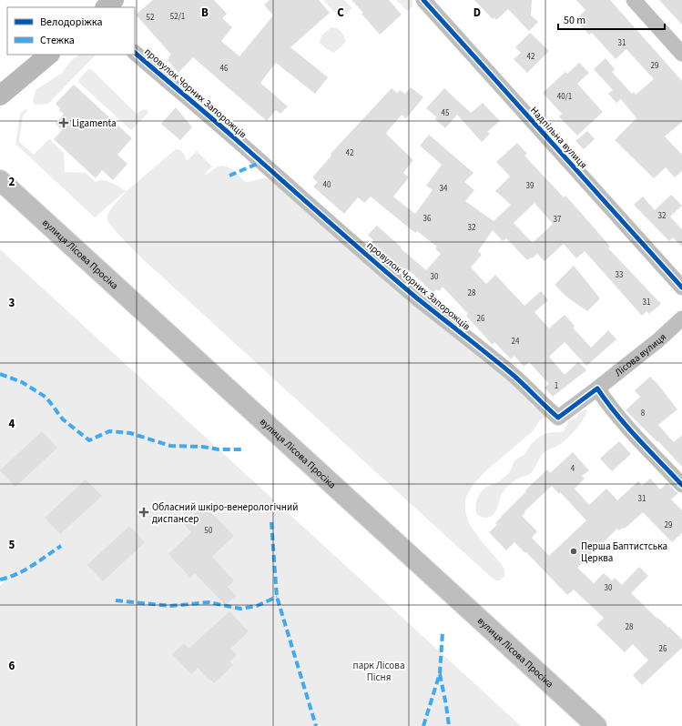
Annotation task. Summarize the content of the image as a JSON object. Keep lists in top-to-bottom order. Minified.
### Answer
{"streets":{"main road":["вулиця Лісова Просіка"],"street":["провулок Чорних Запорожців","Надпільна вулиця","Лісова вулиця"]},"crossings":[["провулок Чорних Запорожців","Лісова вулиця"]],"parks":["парк Лісова Пісня"],"places":{"health":["Ligamenta","Обласний шкіро-венерологічний диспансер"],"other":["Перша Баптистська Церква"]},"house_numbers":["52/1","52","31","42","29","46","40/1","45","42","40","39","34","32","36","37","32","33","30","28","31","26","24","1","8","4","31","29","50","30","28","26"],"legend":["Велодоріжка","Стежка"],"scale_bar":"50 m","grid":{"columns":["B","C","D"],"rows":["2","3","4","5","6"]}}
